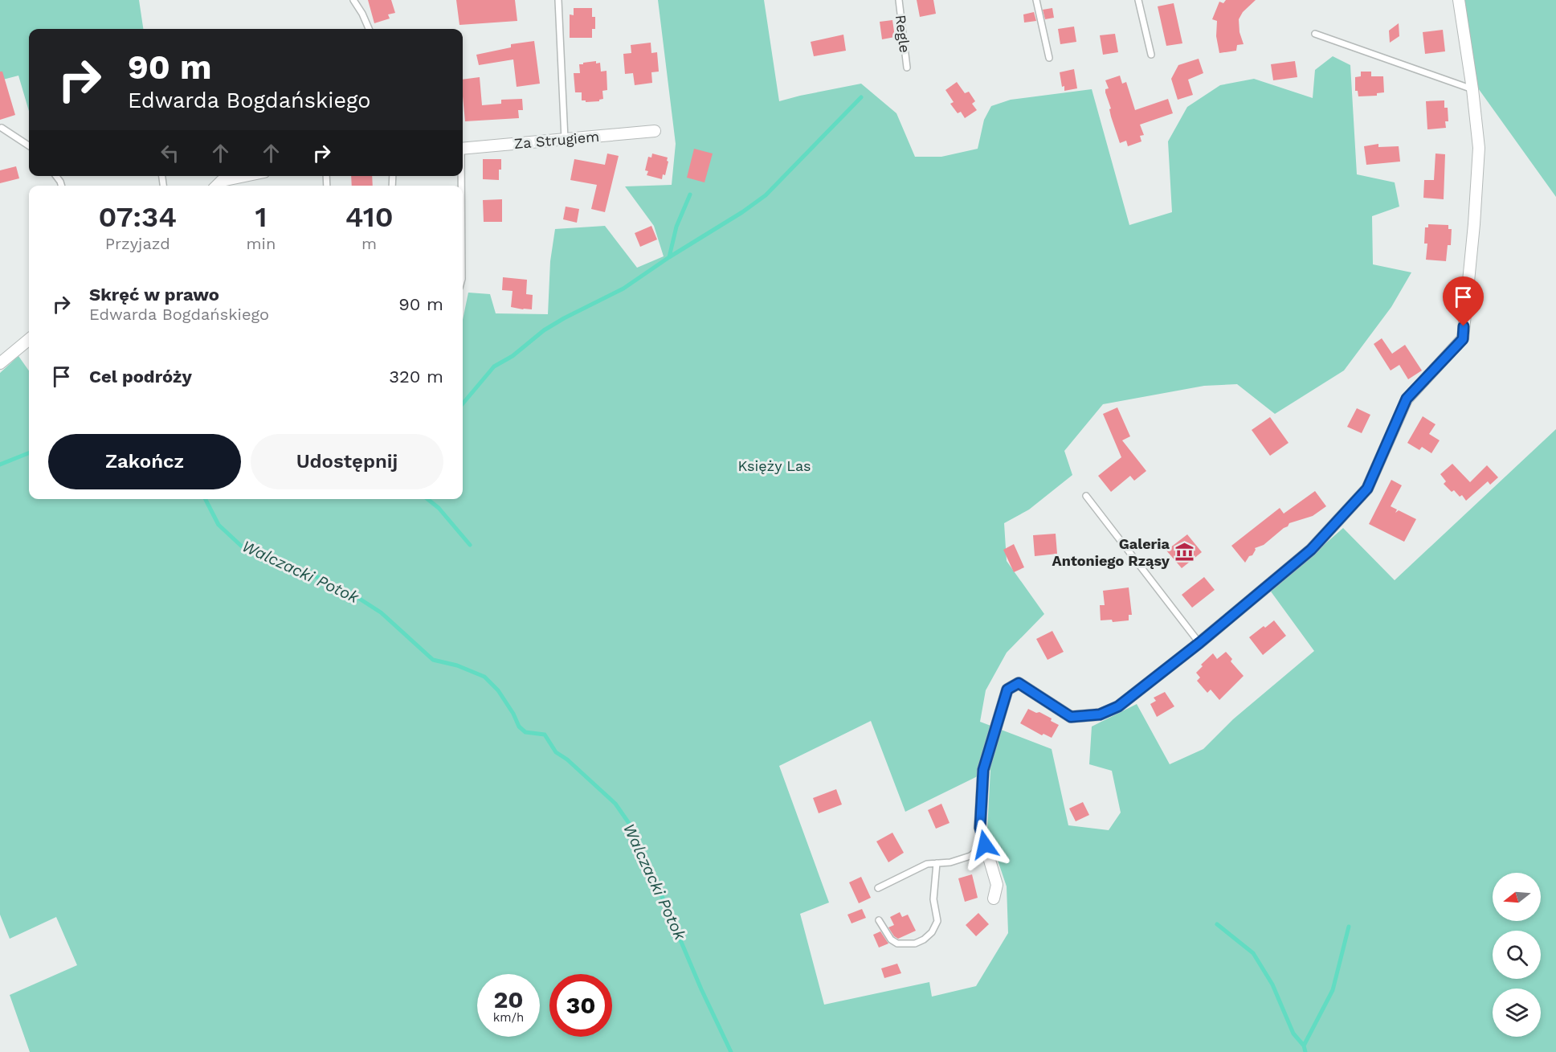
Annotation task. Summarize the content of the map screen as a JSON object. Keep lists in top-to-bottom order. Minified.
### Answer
{"streets":{"street":["Za Strugiem"],"lane":["Regle"]},"water":["Walczacki Potok"],"parks":["Księży Las"],"places":{"museum":["Galeria Antoniego Rząsy"]},"north":"left","page":{"turn":["90 m","Edwarda Bogdańskiego"],"eta":["07:34","Przyjazd","1","min","410","m"],"list":[{"name":"Skręć w prawo","note":"Edwarda Bogdańskiego","value":"90 m"},{"name":"Cel podróży","value":"320 m"}],"buttons":["Zakończ","Udostępnij"],"speed":"20 km/h","limit":"30"}}
